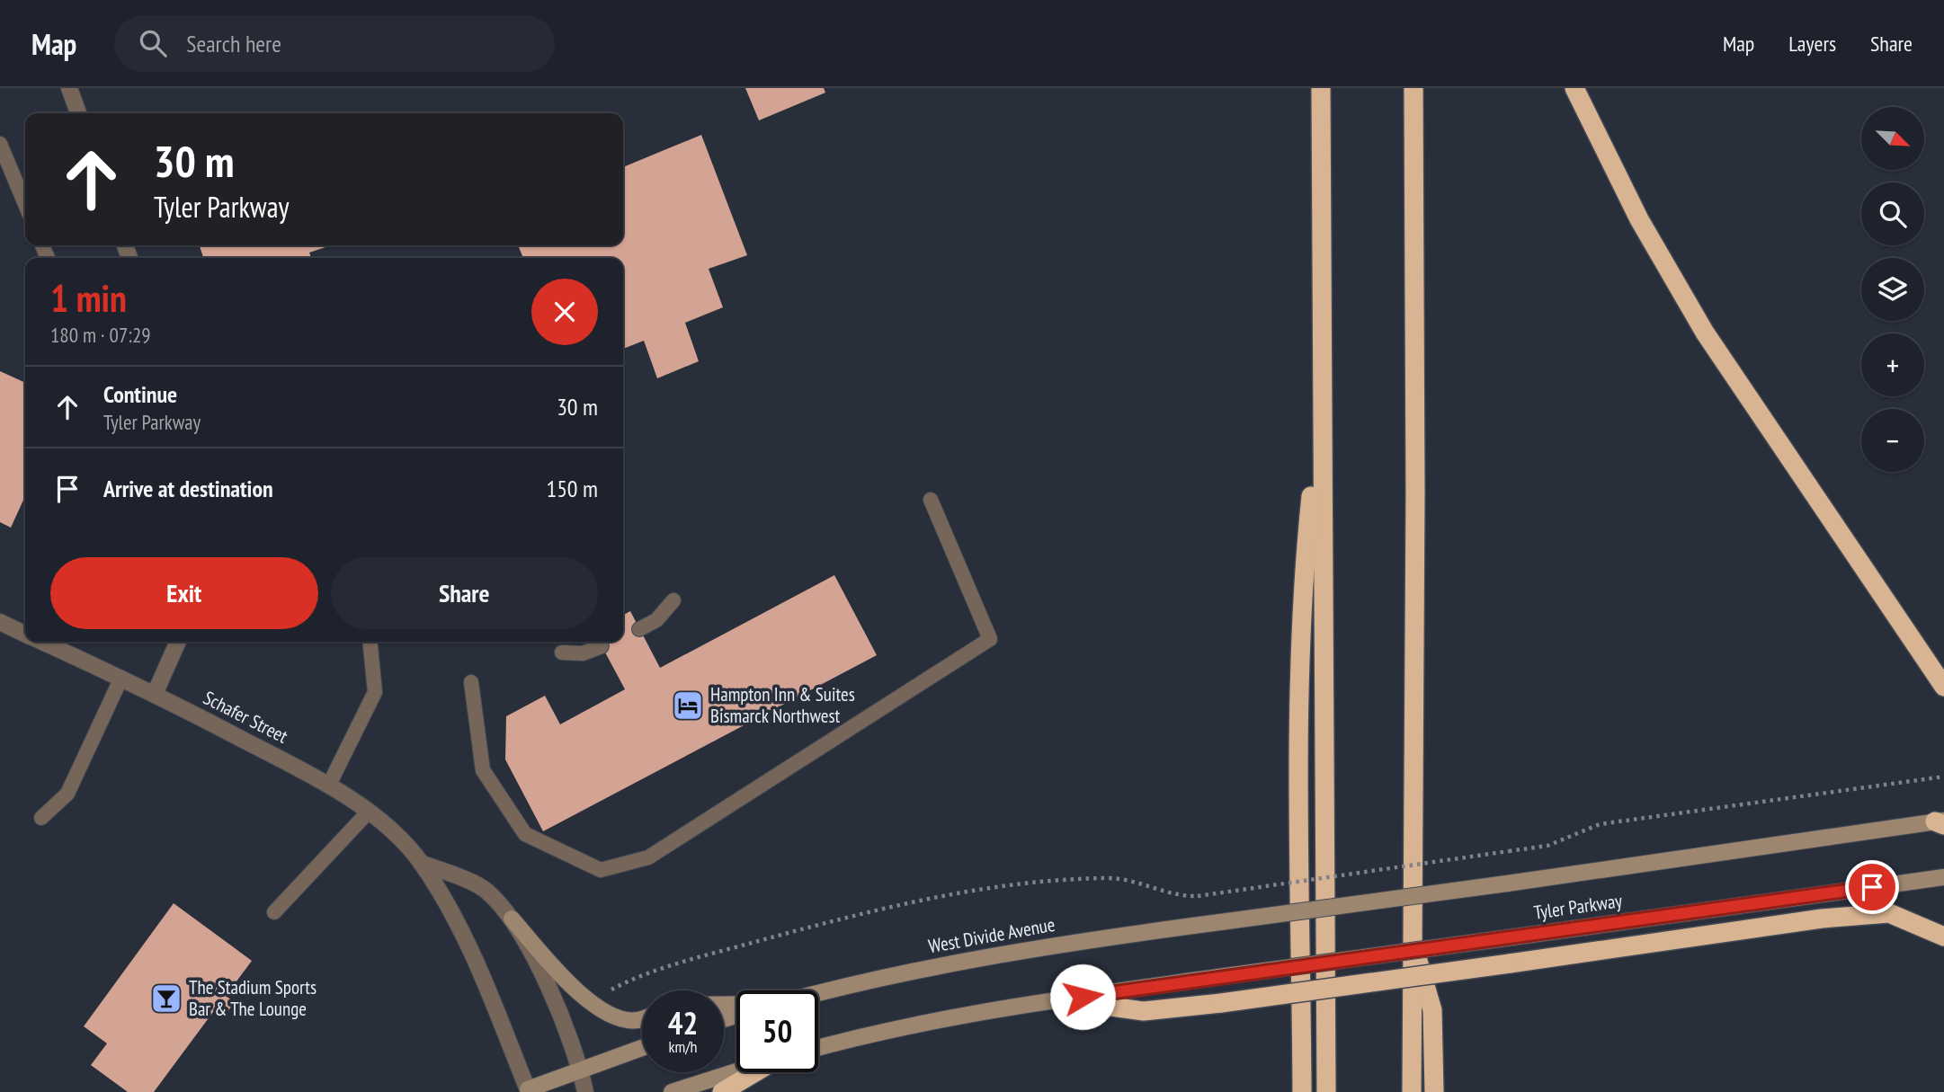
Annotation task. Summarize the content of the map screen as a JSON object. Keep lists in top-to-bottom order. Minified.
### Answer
{"streets":{"main road":["Tyler Parkway","West Divide Avenue"],"street":["Schafer Street"]},"crossings":[["Tyler Parkway","West Divide Avenue"]],"places":{"hotel":["Hampton Inn & Suites Bismarck Northwest"],"bar":["The Stadium Sports Bar & The Lounge"]},"north":"bottom right","page":{"header":"Map","search":"Search here","nav":["Map","Layers","Share"],"map_buttons":["+","−"],"turn":["30 m","Tyler Parkway"],"heading":["1 min","180 m · 07:29"],"list":[{"name":"Continue","note":"Tyler Parkway","value":"30 m"},{"name":"Arrive at destination","value":"150 m"}],"buttons":["Exit","Share"],"speed":"42 km/h","limit":"50"}}
